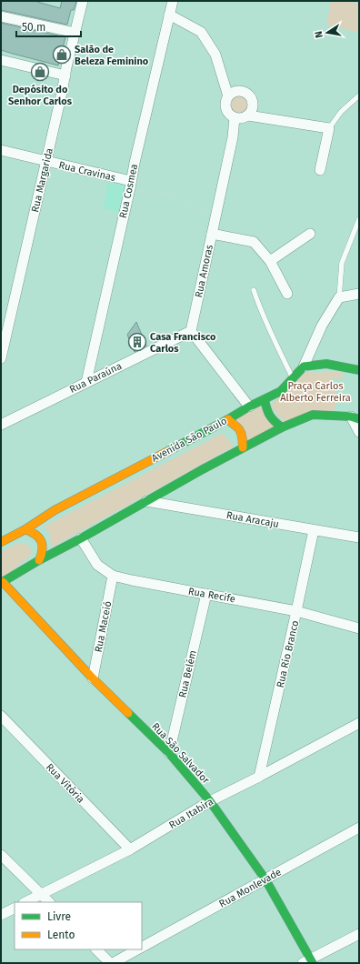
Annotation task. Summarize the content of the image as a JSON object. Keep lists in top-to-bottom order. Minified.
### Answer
{"streets":{"street":["Rua Cravinas","Rua Margarida","Rua Cosmea","Rua Amoras","Rua Paraúna","Avenida São Paulo","Rua Aracaju","Rua Recife","Rua Maceió","Rua Rio Branco","Rua Belém","Rua São Salvador","Rua Vitória","Rua Itabira","Rua Monlevade"]},"crossings":[["Rua Cravinas","Rua Margarida"],["Rua Cravinas","Rua Cosmea"],["Rua Cosmea","Rua Paraúna"],["Rua Amoras","Rua Paraúna"],["Rua Aracaju","Rua Rio Branco"],["Rua Recife","Rua Maceió"],["Rua Recife","Rua Rio Branco"],["Rua Recife","Rua Belém"],["Rua Maceió","Rua São Salvador"],["Rua Rio Branco","Rua Itabira"],["Rua Belém","Rua São Salvador"],["Rua São Salvador","Rua Itabira"],["Rua São Salvador","Rua Monlevade"],["Rua Vitória","Rua Itabira"]],"parks":["Praça Carlos Alberto Ferreira"],"places":{"shop":["Salão de Beleza Feminino","Depósito do Senhor Carlos"],"building":["Casa Francisco Carlos"]},"legend":["Livre","Lento"],"scale_bar":"50 m","north":"left"}
